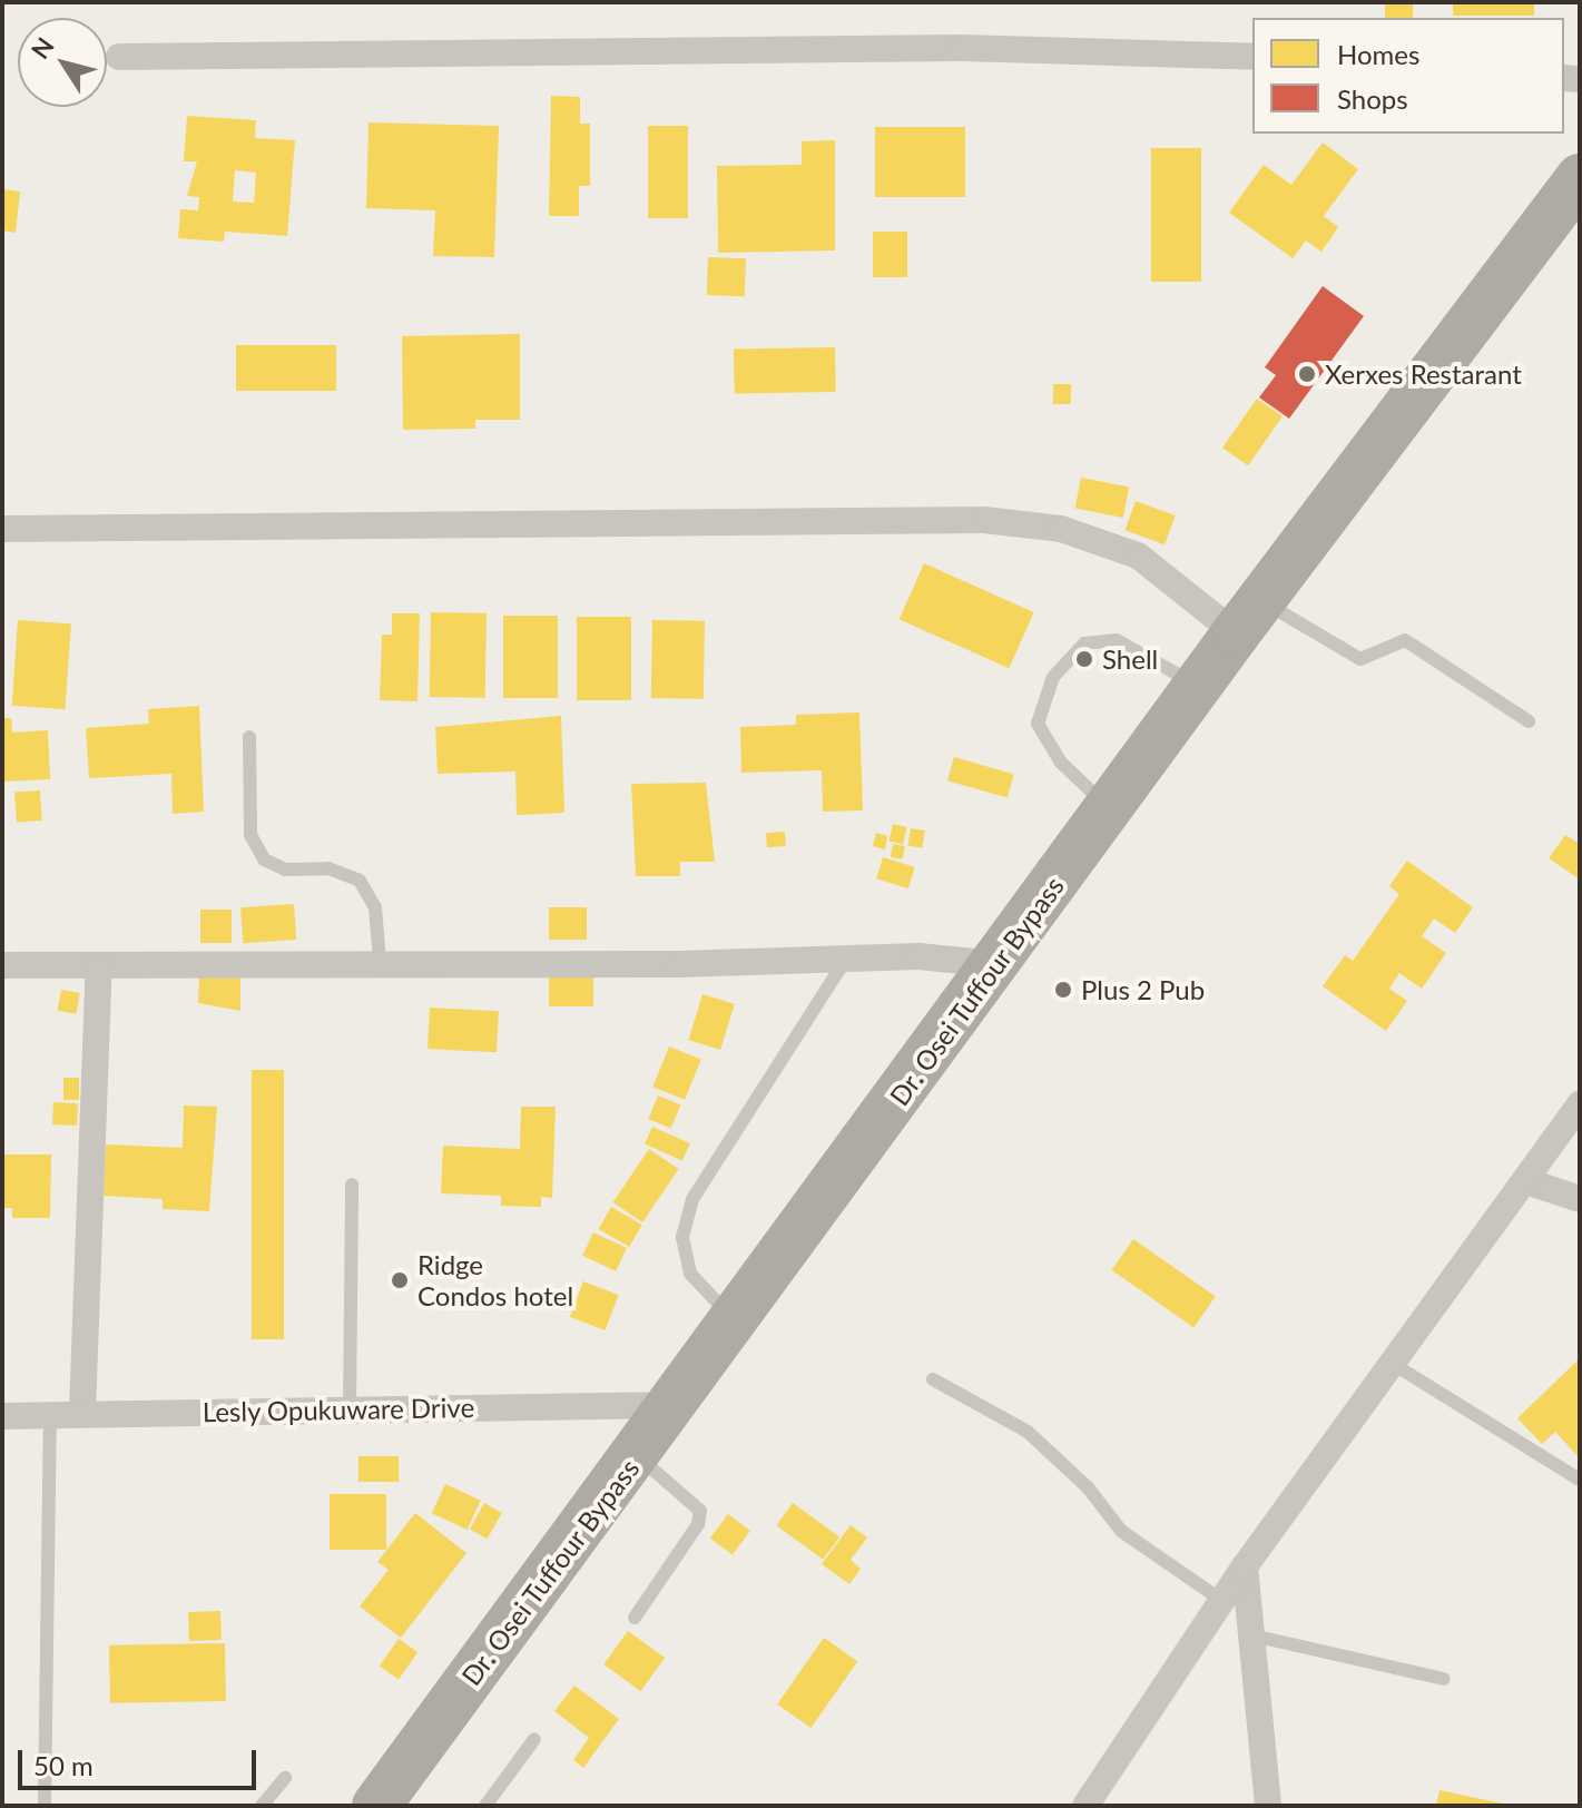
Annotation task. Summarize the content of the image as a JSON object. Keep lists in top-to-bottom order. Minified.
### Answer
{"streets":{"highway":["Dr. Osei Tuffour Bypass"],"street":["Lesly Opukuware Drive"]},"crossings":[["Dr. Osei Tuffour Bypass","Lesly Opukuware Drive"]],"places":["Xerxes Restarant","Shell","Plus 2 Pub","Ridge Condos hotel"],"legend":["Homes","Shops"],"scale_bar":"50 m","north":"top left"}
